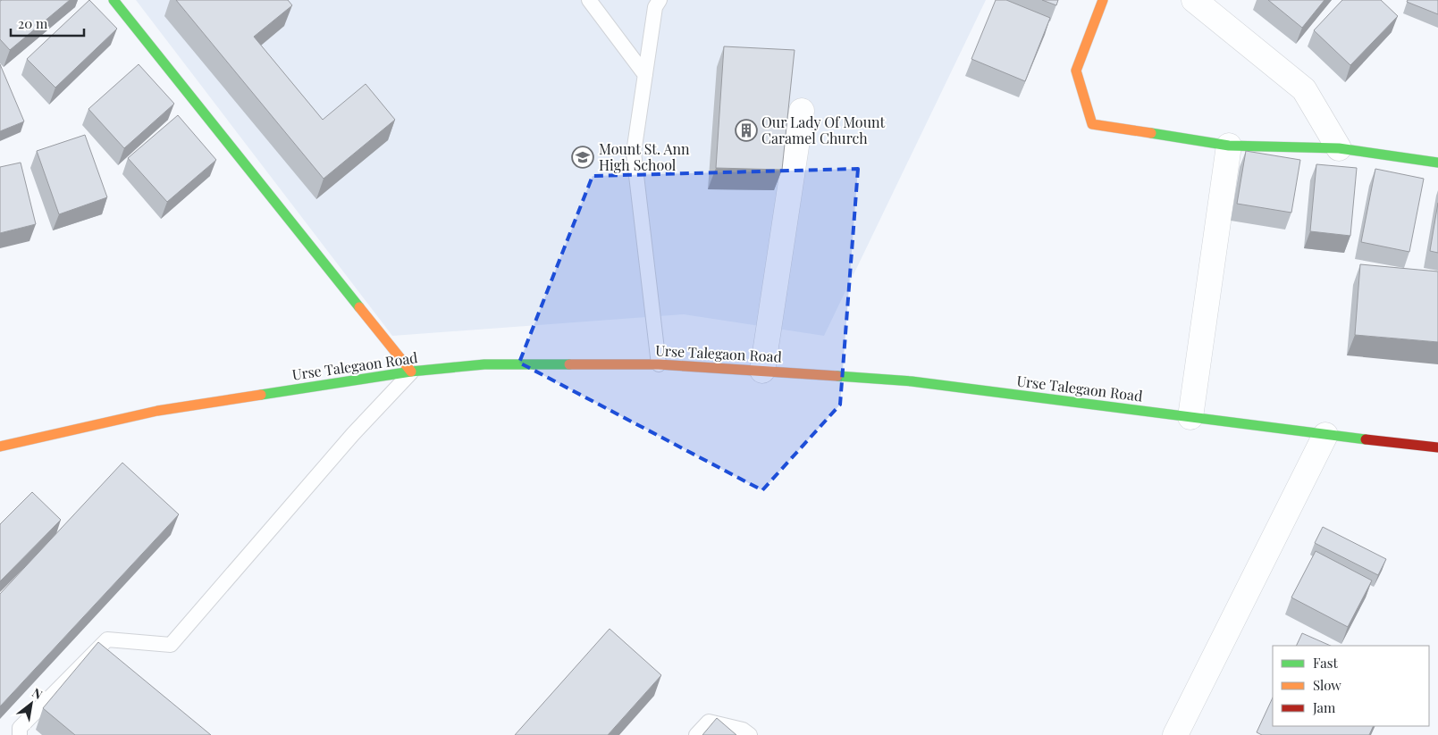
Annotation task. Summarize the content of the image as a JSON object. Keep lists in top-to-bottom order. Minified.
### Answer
{"streets":{"main road":["Urse Talegaon Road"]},"places":{"building":["Our Lady Of Mount Caramel Church"],"school or university":["Mount St. Ann High School"]},"legend":["Fast","Slow","Jam"],"scale_bar":"20 m","north":"top right"}
